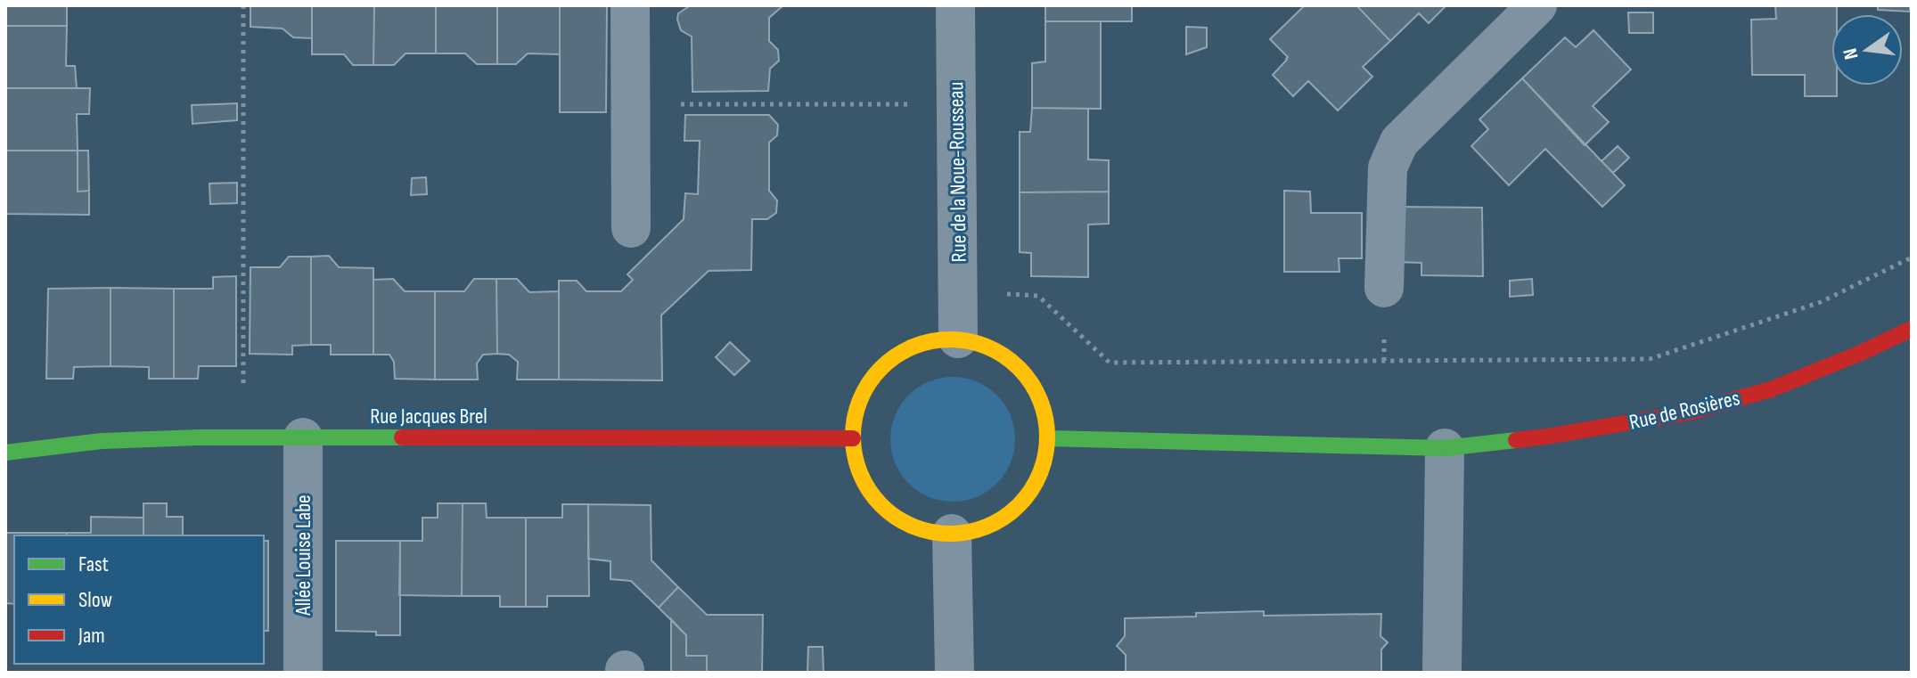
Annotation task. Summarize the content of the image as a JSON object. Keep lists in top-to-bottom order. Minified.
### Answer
{"streets":{"street":["Rue de la Noue-Rousseau","Rue de Rosières","Rue Jacques Brel","Allée Louise Labe"]},"crossings":[["Rue de la Noue-Rousseau","Rue de Rosières"],["Rue de la Noue-Rousseau","Rue Jacques Brel"],["Rue de Rosières","Rue Jacques Brel"],["Rue Jacques Brel","Allée Louise Labe"]],"legend":["Fast","Slow","Jam"],"north":"left"}
